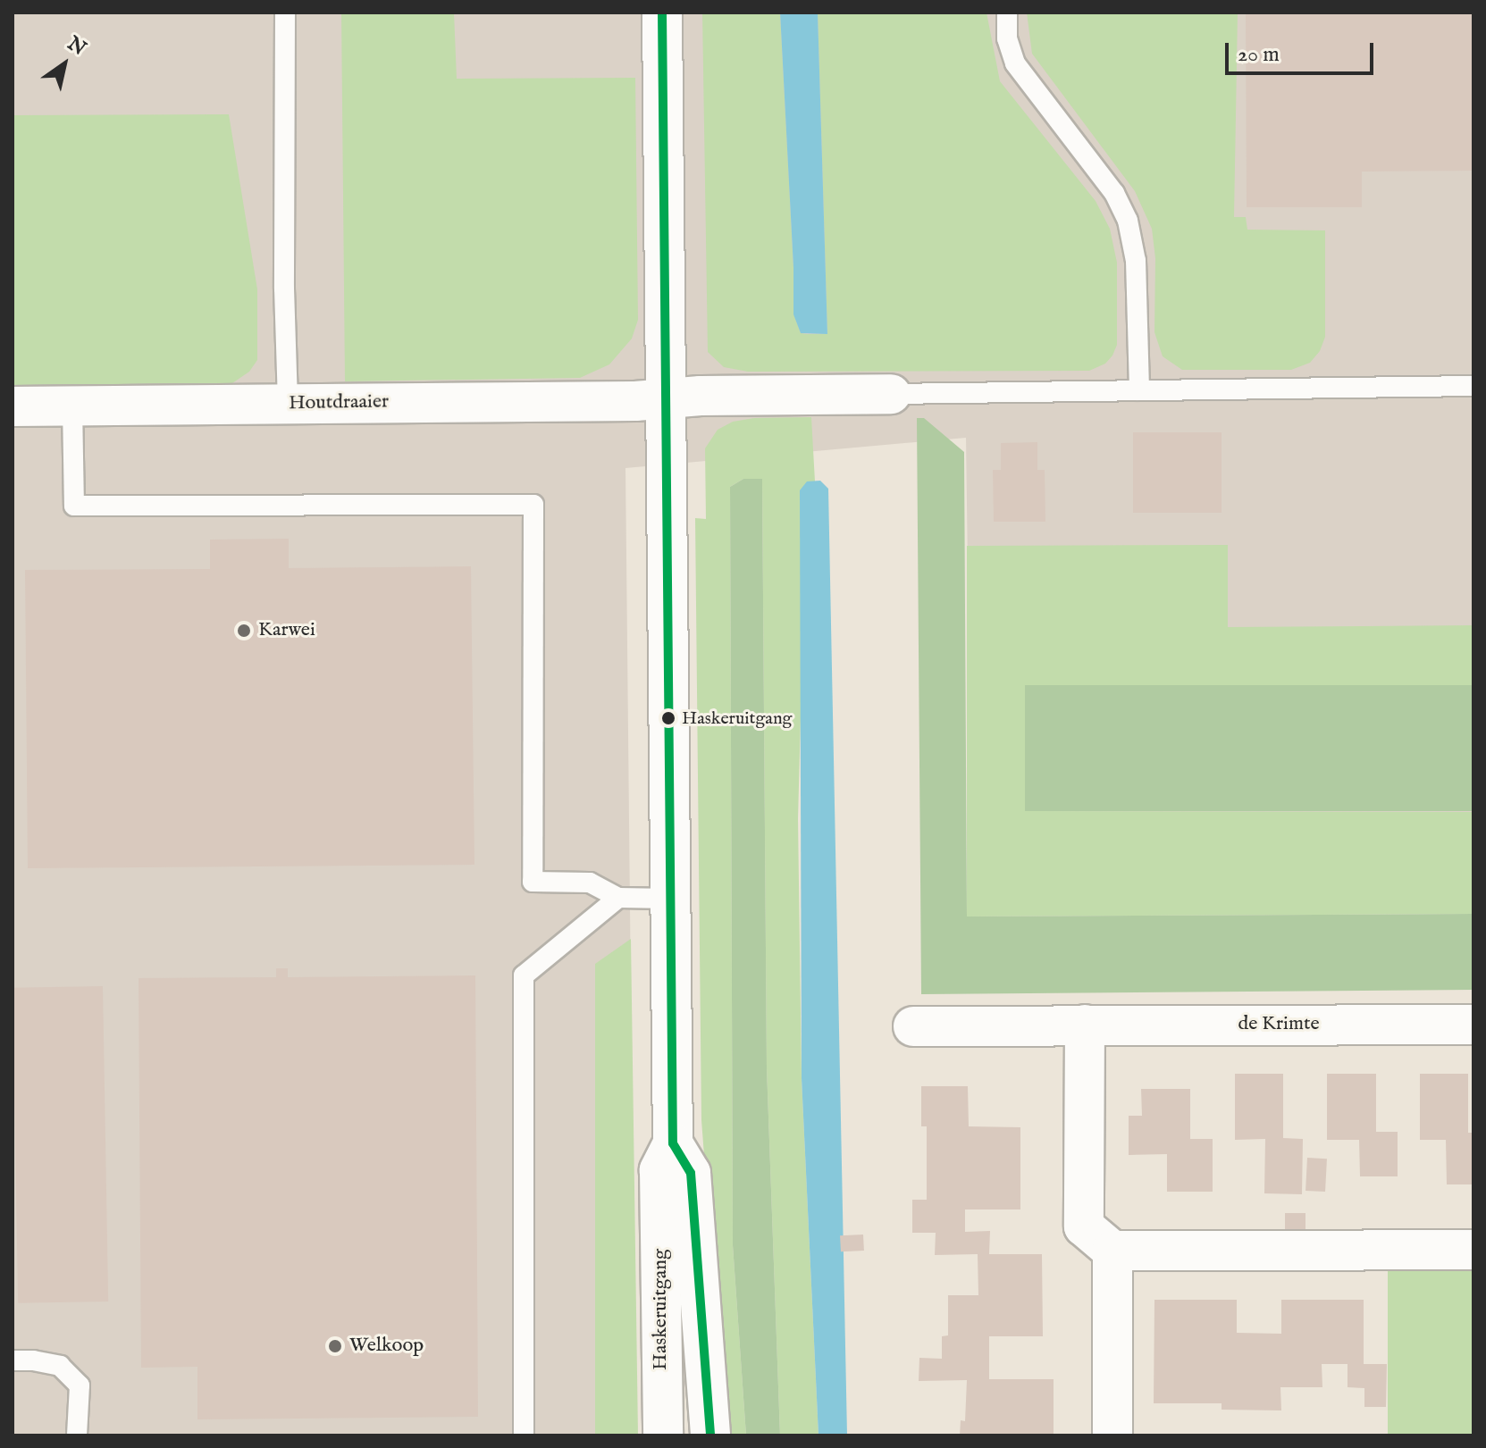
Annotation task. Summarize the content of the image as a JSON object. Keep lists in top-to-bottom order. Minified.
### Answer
{"streets":{"street":["Houtdraaier","de Krimte","Haskeruitgang"]},"crossings":[["Houtdraaier","Haskeruitgang"]],"places":["Karwei","Haskeruitgang","Welkoop"],"scale_bar":"20 m","north":"top right"}
